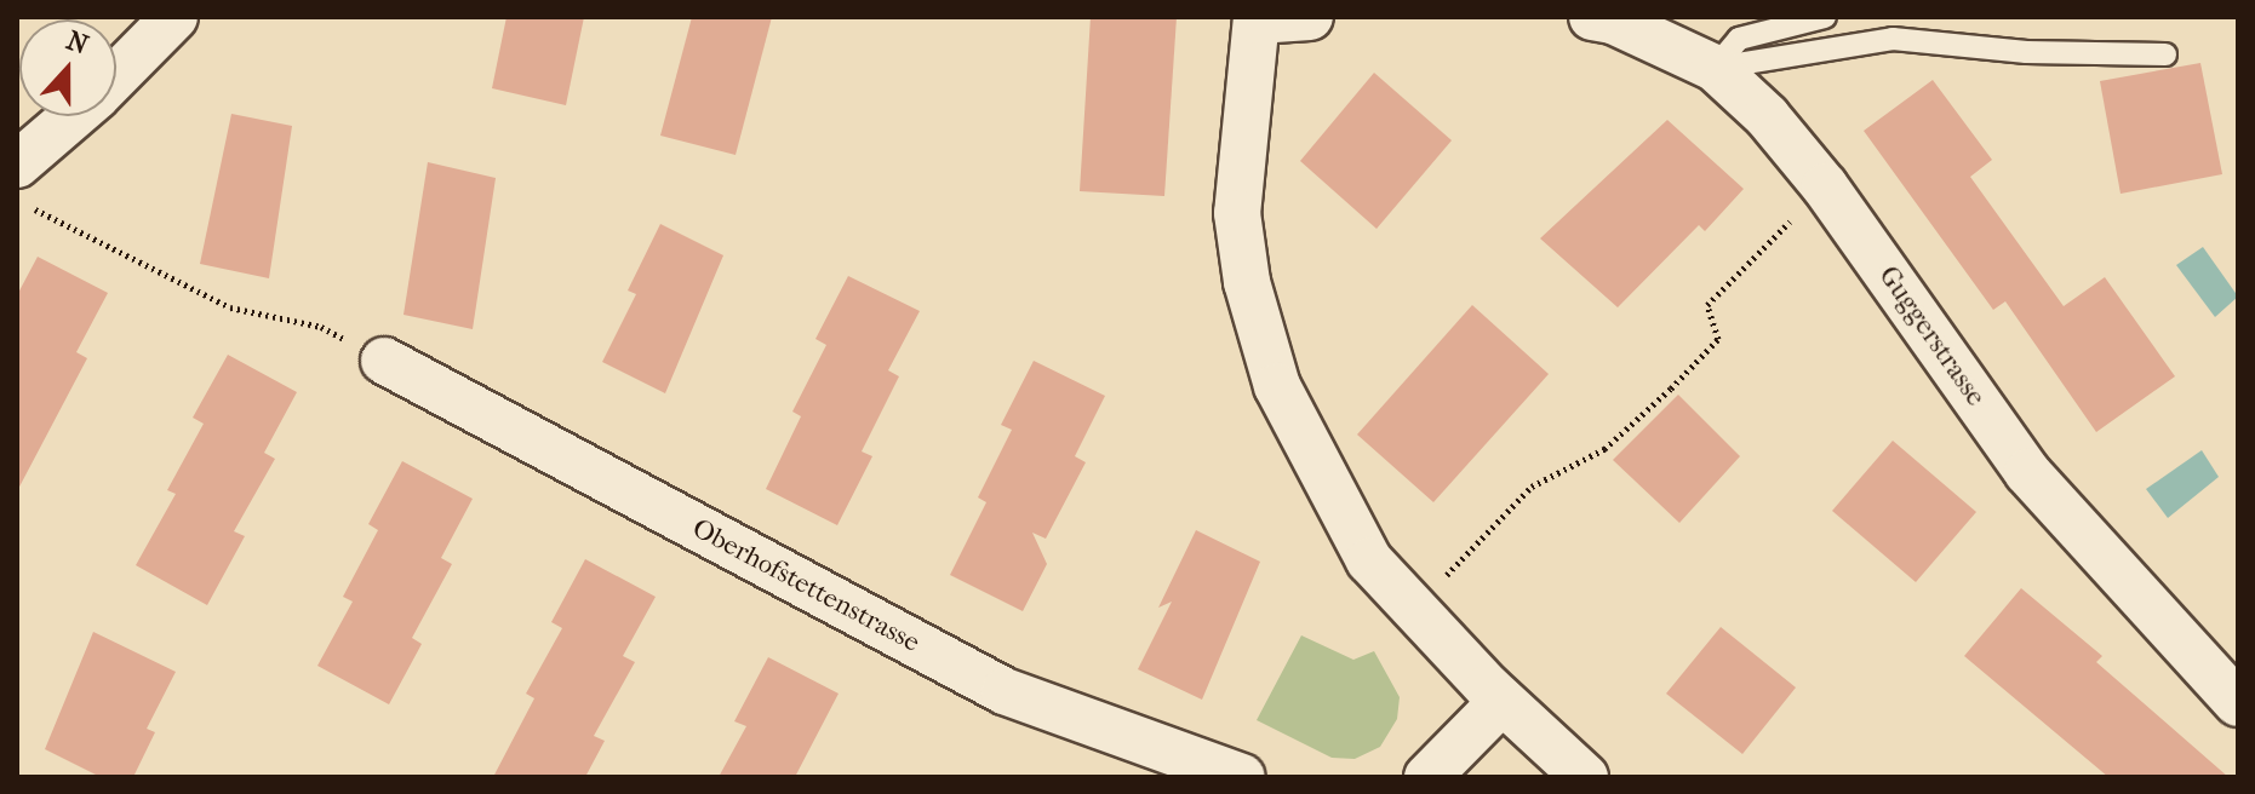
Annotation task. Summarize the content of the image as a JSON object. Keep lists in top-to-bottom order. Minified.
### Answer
{"streets":{"street":["Guggerstrasse","Oberhofstettenstrasse"]},"north":"top"}
